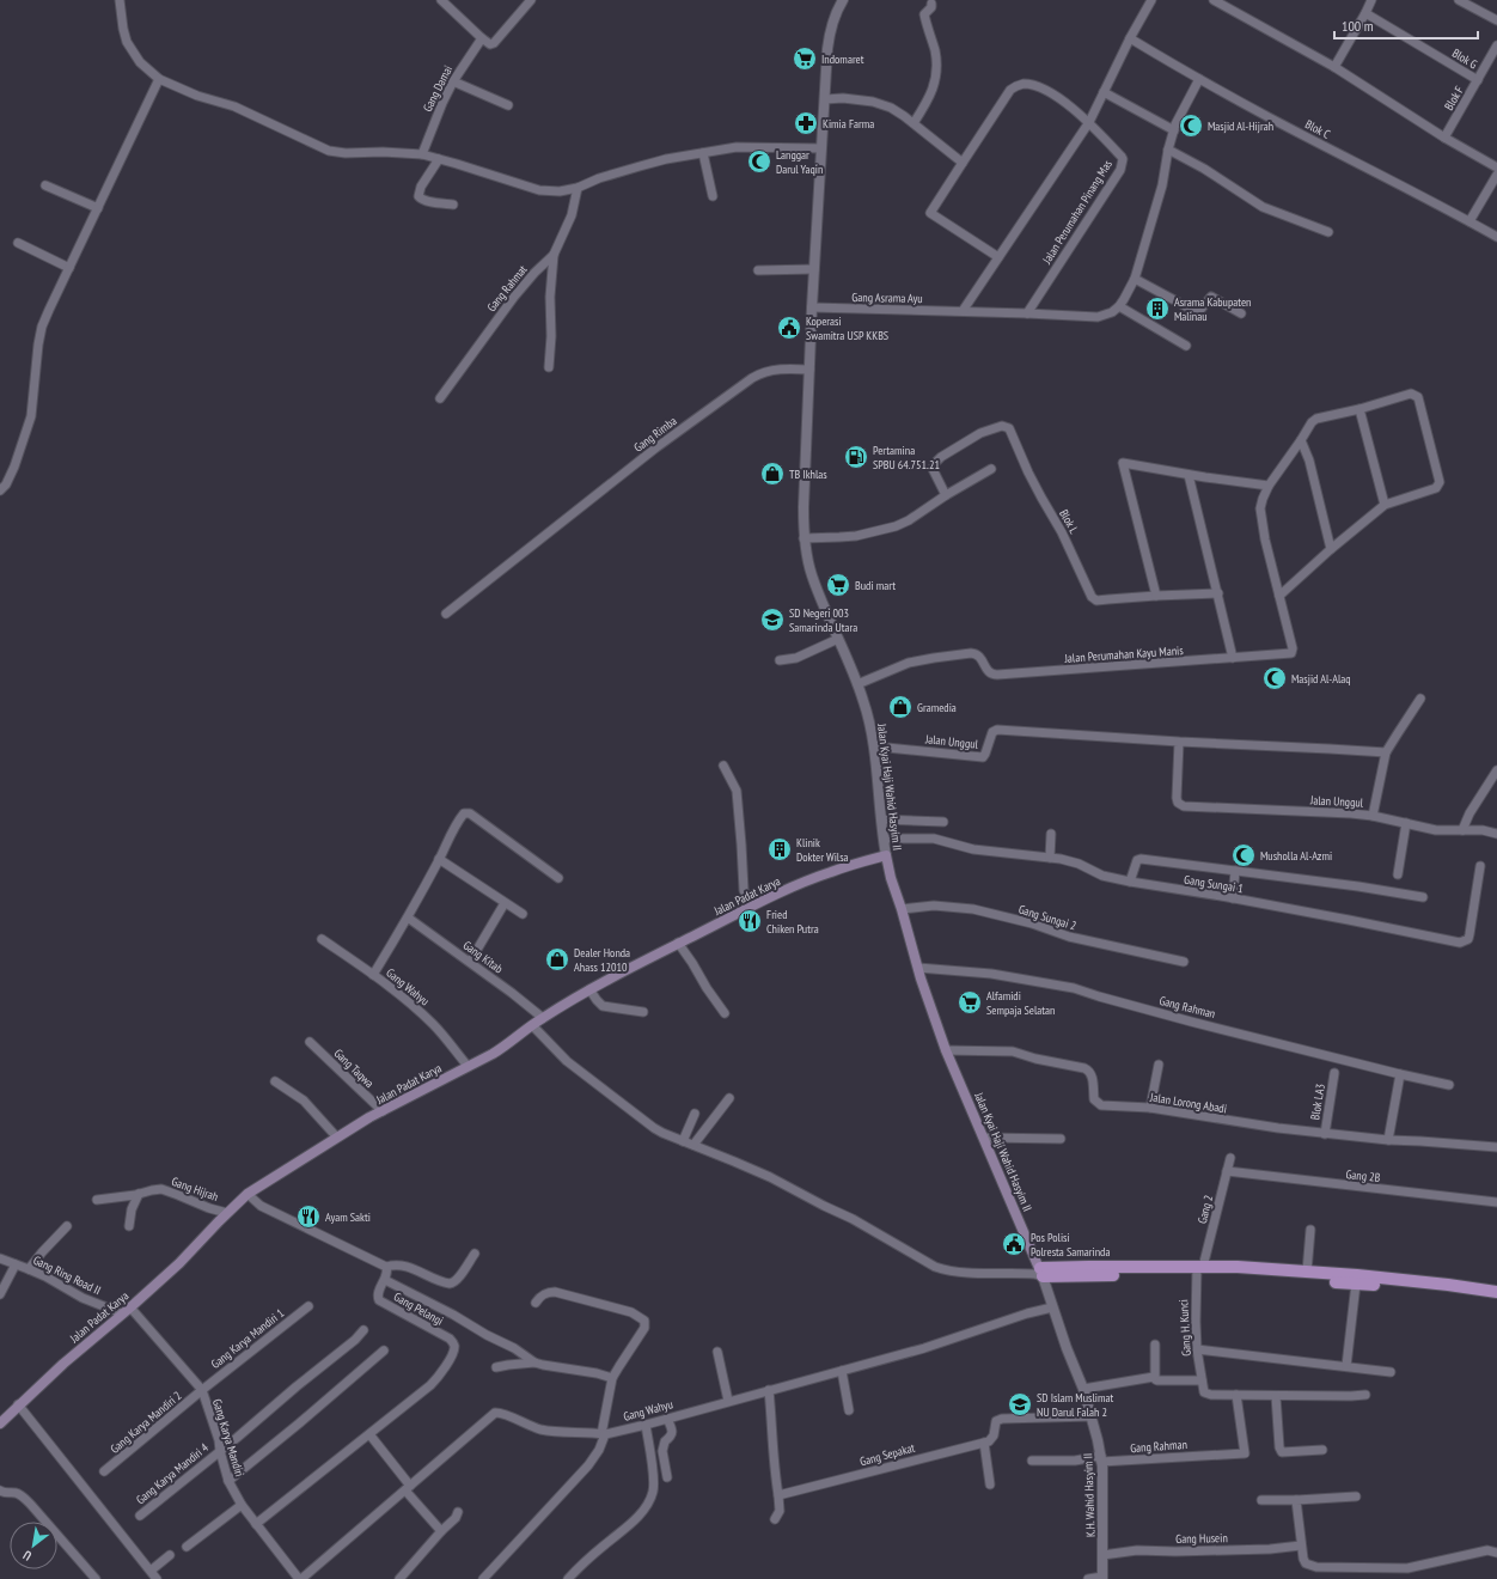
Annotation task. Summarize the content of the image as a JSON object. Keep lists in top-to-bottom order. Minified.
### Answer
{"streets":{"main road":["Jalan Kyai Haji Wahid Hasyim II","Jalan Padat Karya"],"street":["Blok G","Gang Damai","Blok F","Blok C","Jalan Perumahan Pinang Mas","Gang Rahmat","Gang Asrama Ayu","Gang Rimba","Blok L","Jalan Perumahan Kayu Manis","Jalan Unggul","Gang Sungai 1","Gang Sungai 2","Gang Kitab","Gang Wahyu","Gang Rahman","Gang Taqwa","Blok LA3","Jalan Lorong Abadi","Gang 2B","Gang Hijrah","Gang 2","Gang Ring Road II","Gang Pelangi","Gang H. Kunci","Gang Karya Mandiri 1","Gang Karya Mandiri 2","Gang Karya Mandiri","Gang Sepakat","Gang Karya Mandiri 4","K.H. Wahid Hasyim II","Gang Husein"]},"crossings":[["Blok G","Blok F"],["Jalan Perumahan Pinang Mas","Gang Asrama Ayu"],["Gang Asrama Ayu","Jalan Kyai Haji Wahid Hasyim II"],["Gang Rimba","Jalan Kyai Haji Wahid Hasyim II"],["Jalan Perumahan Kayu Manis","Jalan Kyai Haji Wahid Hasyim II"],["Jalan Unggul","Jalan Kyai Haji Wahid Hasyim II"],["Jalan Kyai Haji Wahid Hasyim II","Gang Sungai 1"],["Jalan Kyai Haji Wahid Hasyim II","Jalan Padat Karya"],["Jalan Kyai Haji Wahid Hasyim II","Gang Sungai 2"],["Jalan Kyai Haji Wahid Hasyim II","Gang Rahman"],["Jalan Kyai Haji Wahid Hasyim II","Jalan Lorong Abadi"],["Jalan Kyai Haji Wahid Hasyim II","K.H. Wahid Hasyim II"],["Jalan Padat Karya","Gang Kitab"],["Jalan Padat Karya","Gang Wahyu"],["Jalan Padat Karya","Gang Taqwa"],["Jalan Padat Karya","Gang Hijrah"],["Jalan Padat Karya","Gang Ring Road II"],["Jalan Padat Karya","Gang Karya Mandiri"],["Gang Wahyu","Gang Karya Mandiri"],["Gang Wahyu","K.H. Wahid Hasyim II"],["Gang Rahman","K.H. Wahid Hasyim II"],["Blok LA3","Jalan Lorong Abadi"],["Gang 2B","Gang 2"],["Gang 2","Gang H. Kunci"],["Gang Karya Mandiri 1","Gang Karya Mandiri 2"],["Gang Karya Mandiri 1","Gang Karya Mandiri"],["Gang Karya Mandiri 2","Gang Karya Mandiri"],["Gang Karya Mandiri","Gang Karya Mandiri 4"],["K.H. Wahid Hasyim II","Gang Husein"]],"places":{"supermarket":["Indomaret","Budi mart","Alfamidi Sempaja Selatan"],"pharmacy":["Kimia Farma"],"mosque":["Masjid Al-Hijrah","Langgar Darul Yaqin","Masjid Al-Alaq","Musholla Al-Azmi"],"building":["Asrama Kabupaten Malinau","Klinik Dokter Wilsa"],"public building":["Koperasi Swamitra USP KKBS","Pos Polisi Polresta Samarinda"],"fuel station":["Pertamina SPBU 64.751.21"],"shop":["TB Ikhlas","Gramedia","Dealer Honda Ahass 12010"],"school or university":["SD Negeri 003 Samarinda Utara","SD Islam Muslimat NU Darul Falah 2"],"restaurant":["Fried Chiken Putra","Ayam Sakti"]},"scale_bar":"100 m","north":"bottom left"}
